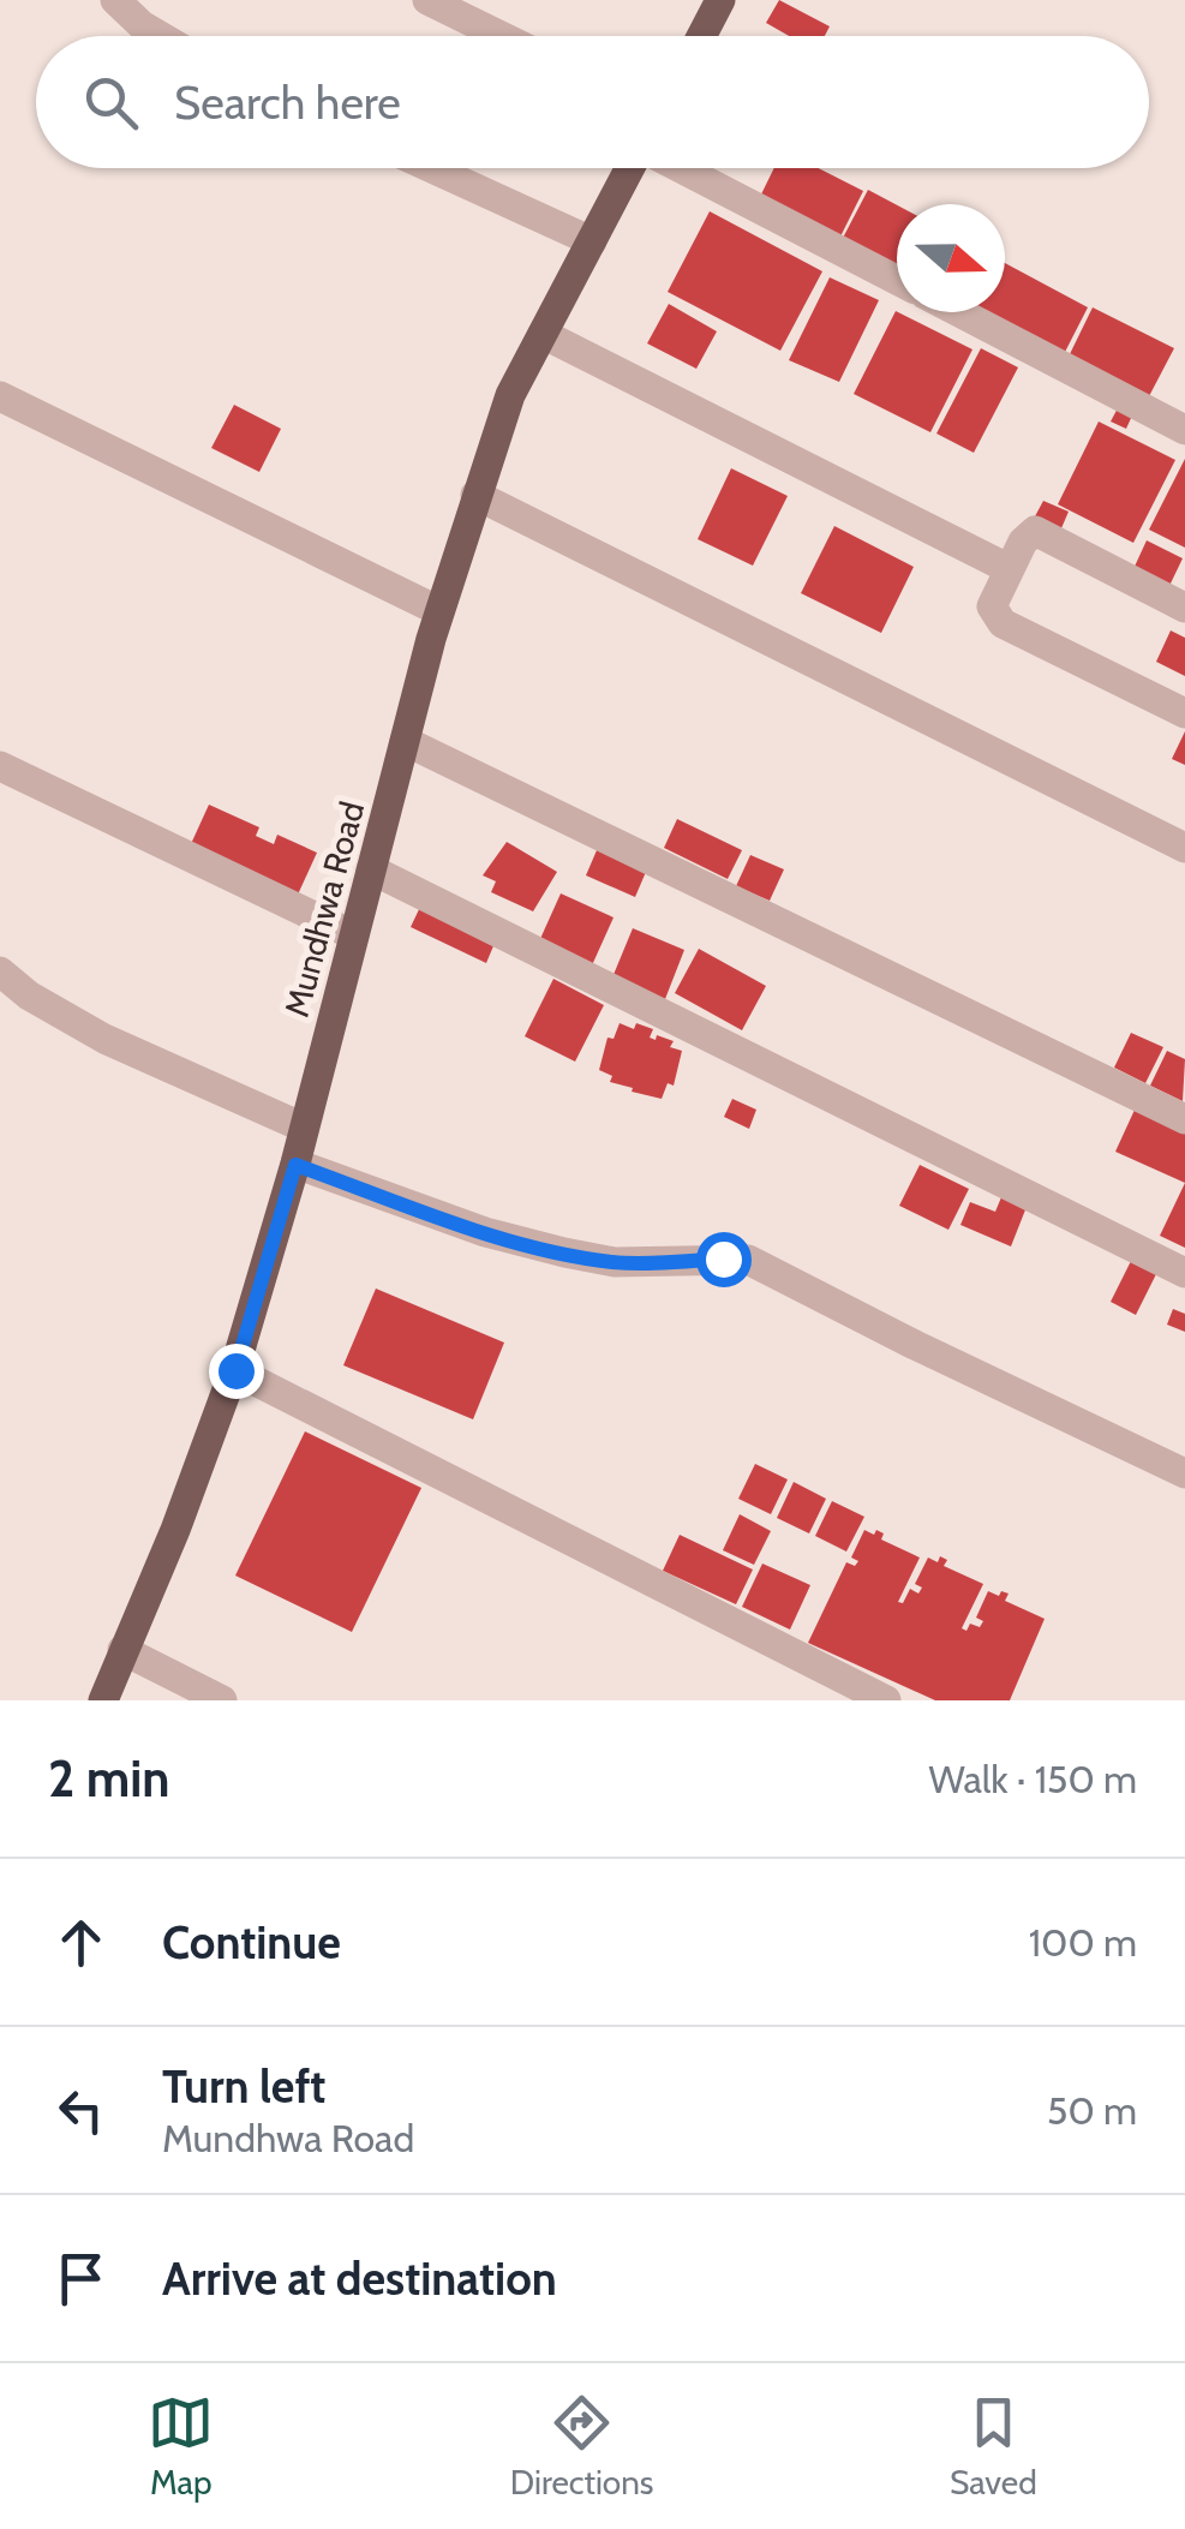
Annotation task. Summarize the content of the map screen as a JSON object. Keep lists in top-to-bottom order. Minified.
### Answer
{"streets":{"main road":["Mundhwa Road"]},"north":"right","page":{"search":"Search here","heading":["2 min","Walk · 150 m"],"list":[["Continue","100 m"],["Turn left","Mundhwa Road","50 m"],"Arrive at destination"],"nav":["Map","Directions","Saved"]}}
